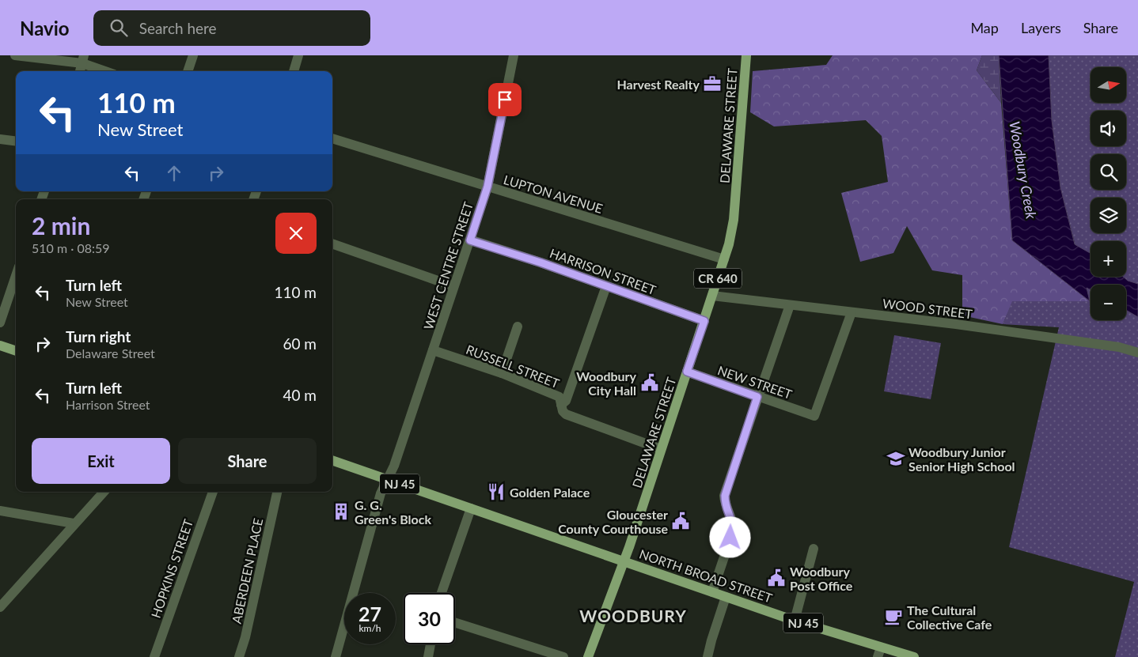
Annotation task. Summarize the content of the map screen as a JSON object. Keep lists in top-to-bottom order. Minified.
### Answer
{"streets":{"main road":["DELAWARE STREET","CR 640","NJ 45","NORTH BROAD STREET"],"street":["LUPTON AVENUE","WEST CENTRE STREET","HARRISON STREET","WOOD STREET","RUSSELL STREET","NEW STREET","HOPKINS STREET","ABERDEEN PLACE"]},"crossings":[["DELAWARE STREET","LUPTON AVENUE"],["DELAWARE STREET","HARRISON STREET"],["DELAWARE STREET","WOOD STREET"],["DELAWARE STREET","RUSSELL STREET"],["DELAWARE STREET","NEW STREET"],["DELAWARE STREET","NJ 45"],["DELAWARE STREET","NORTH BROAD STREET"],["LUPTON AVENUE","WEST CENTRE STREET"],["WEST CENTRE STREET","HARRISON STREET"],["WEST CENTRE STREET","RUSSELL STREET"],["WEST CENTRE STREET","NJ 45"],["WOOD STREET","NEW STREET"],["NJ 45","NORTH BROAD STREET"]],"districts":["WOODBURY"],"water":["Woodbury Creek"],"places":{"office":["Harvest Realty"],"public building":["Woodbury City Hall","Gloucester County Courthouse","Woodbury Post Office"],"school or university":["Woodbury Junior Senior High School"],"restaurant":["Golden Palace"],"building":["G. G. Green's Block"],"cafe":["The Cultural Collective Cafe"]},"north":"right","page":{"header":"Navio","search":"Search here","nav":["Map","Layers","Share"],"map_buttons":["+","−"],"turn":["110 m","New Street"],"heading":["2 min","510 m · 08:59"],"list":[{"name":"Turn left","note":"New Street","value":"110 m"},{"name":"Turn right","note":"Delaware Street","value":"60 m"},{"name":"Turn left","note":"Harrison Street","value":"40 m"}],"buttons":["Exit","Share"],"speed":"27 km/h","limit":"30"}}
